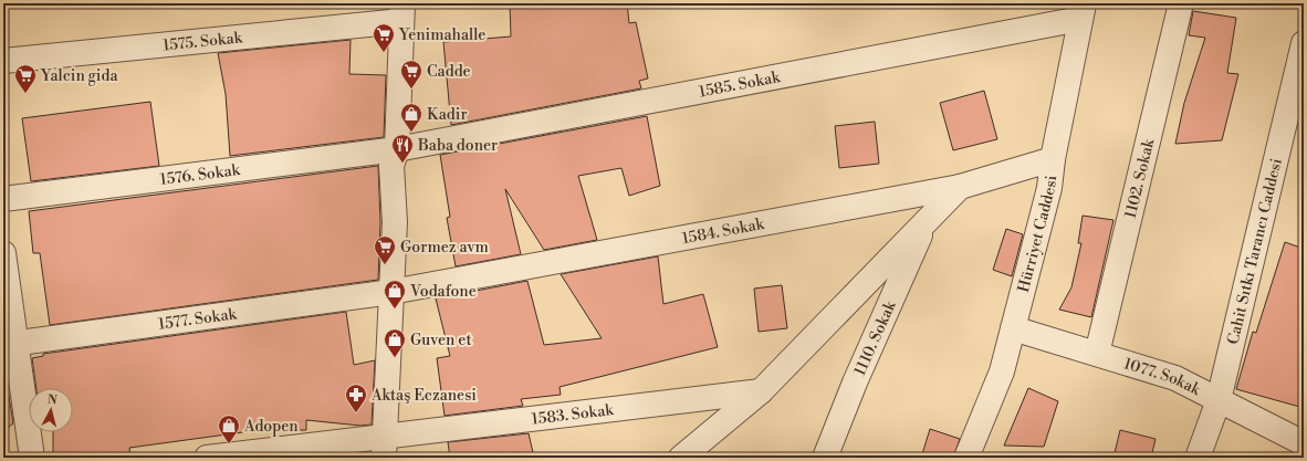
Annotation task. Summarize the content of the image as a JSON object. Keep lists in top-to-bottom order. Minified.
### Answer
{"streets":{"street":["1575. Sokak","1585. Sokak","1576. Sokak","1102. Sokak","1584. Sokak","Hürriyet Caddesi","Cahit Sıtkı Tarancı Caddesi","1577. Sokak","1110. Sokak","1077. Sokak","1583. Sokak"]},"crossings":[["1585. Sokak","1576. Sokak"],["1585. Sokak","Hürriyet Caddesi"],["1102. Sokak","1077. Sokak"],["1584. Sokak","Hürriyet Caddesi"],["1584. Sokak","1577. Sokak"],["Hürriyet Caddesi","1077. Sokak"],["Cahit Sıtkı Tarancı Caddesi","1077. Sokak"]],"places":{"supermarket":["Yenimahalle","Cadde","Yalcin gida","Gormez avm"],"shop":["Kadir","Vodafone","Guven et","Adopen"],"restaurant":["Baba doner"],"pharmacy":["Aktaş Eczanesi"]},"north":"top"}
